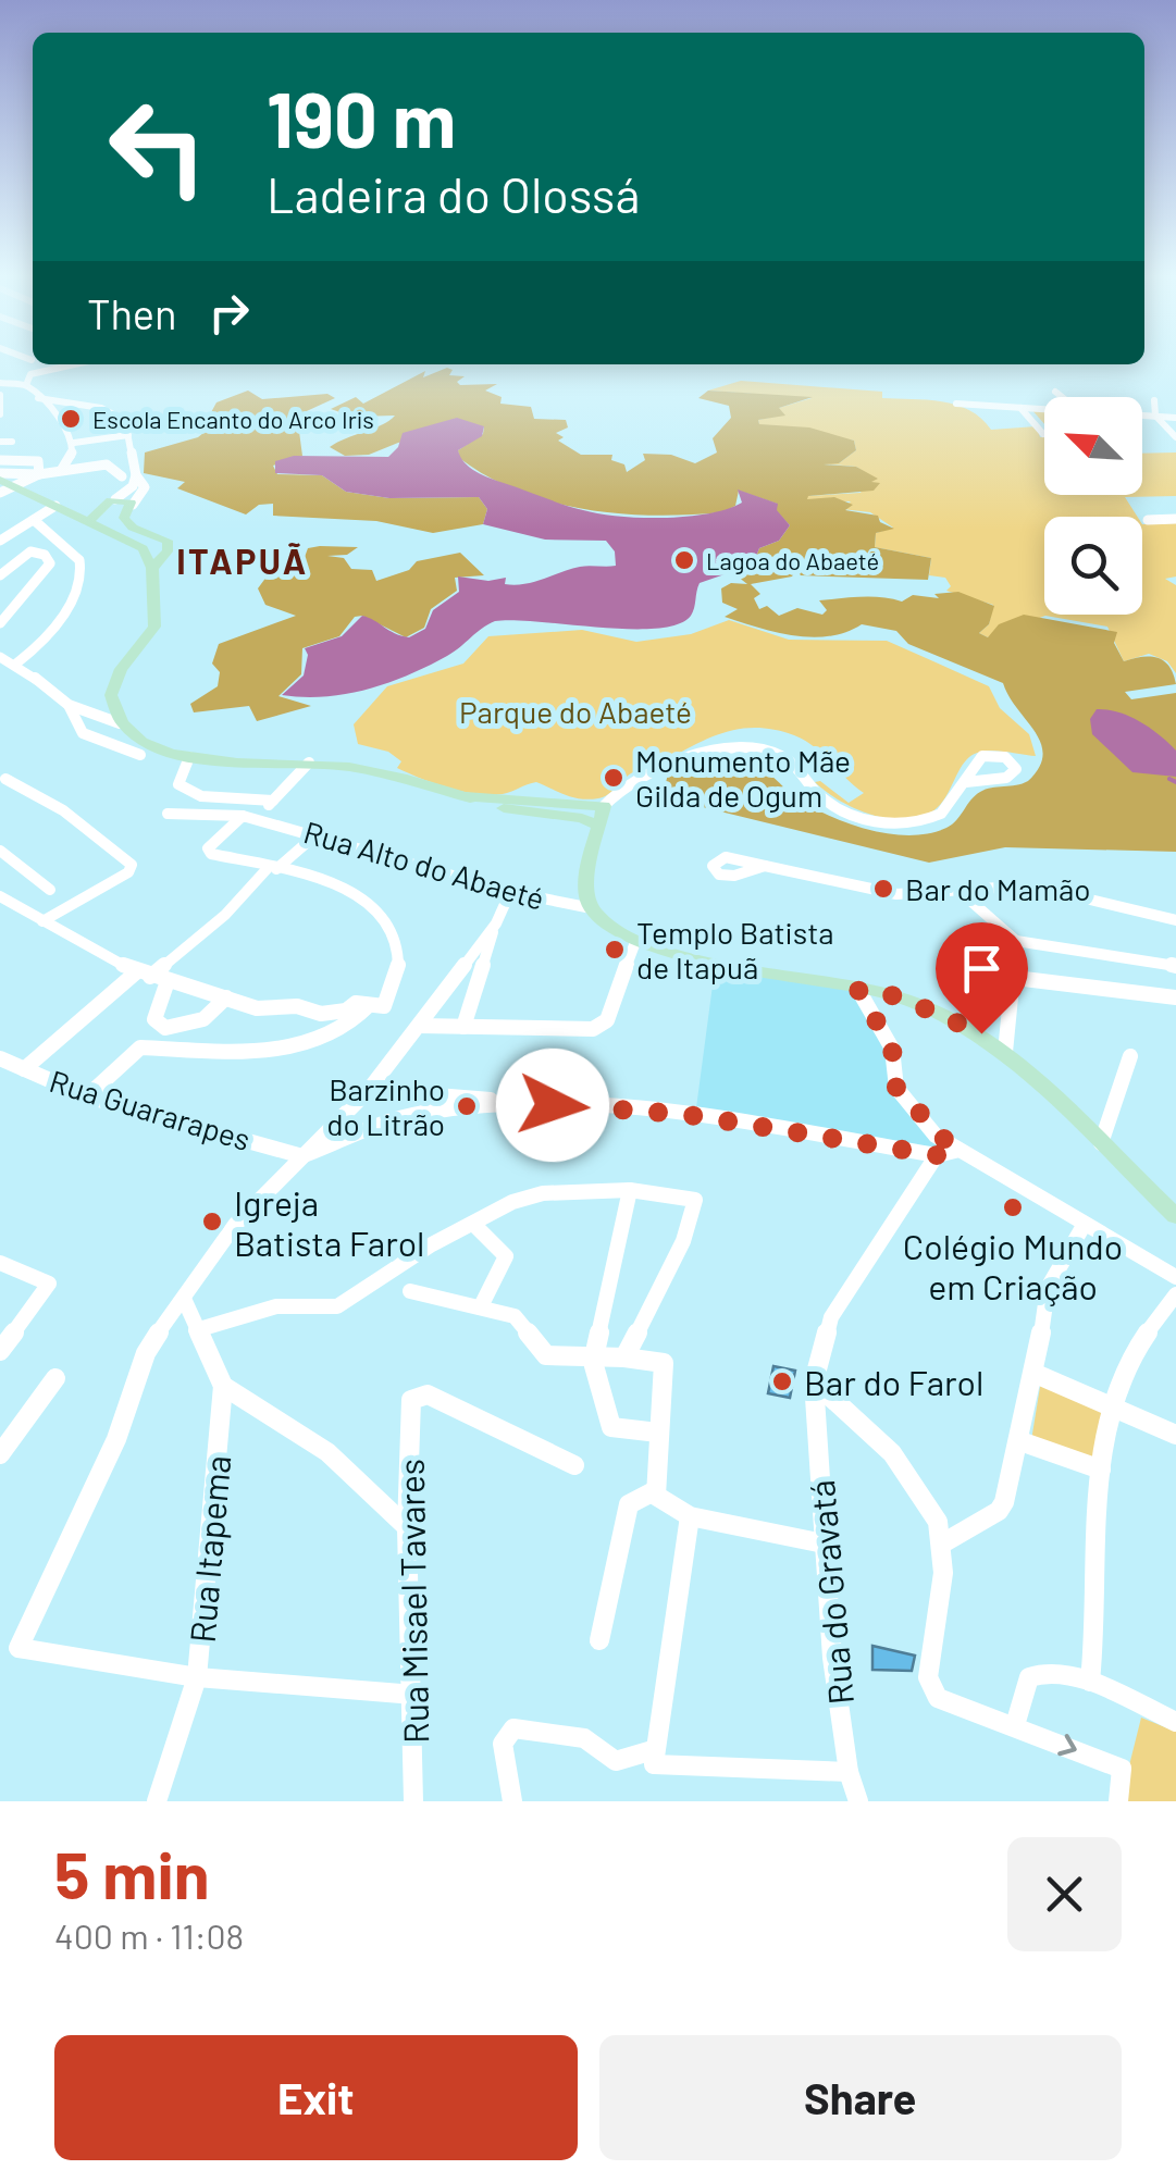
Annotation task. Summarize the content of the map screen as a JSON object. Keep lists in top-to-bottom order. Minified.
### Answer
{"streets":{"street":["Rua Alto do Abaeté","Rua Guararapes","Rua Itapema","Rua do Gravatá","Rua Misael Tavares"]},"districts":["ITAPUÃ"],"parks":["Parque do Abaeté"],"places":["Escola Encanto do Arco Iris","Lagoa do Abaeté","Monumento Mãe Gilda de Ogum","Bar do Mamão","Templo Batista de Itapuã","Barzinho do Litrão","Colégio Mundo em Criação","Igreja Batista Farol","Bar do Farol"],"north":"top left","page":{"turn":["190 m","Ladeira do Olossá"],"then":"Then","heading":["5 min","400 m · 11:08"],"buttons":["Exit","Share"]}}
